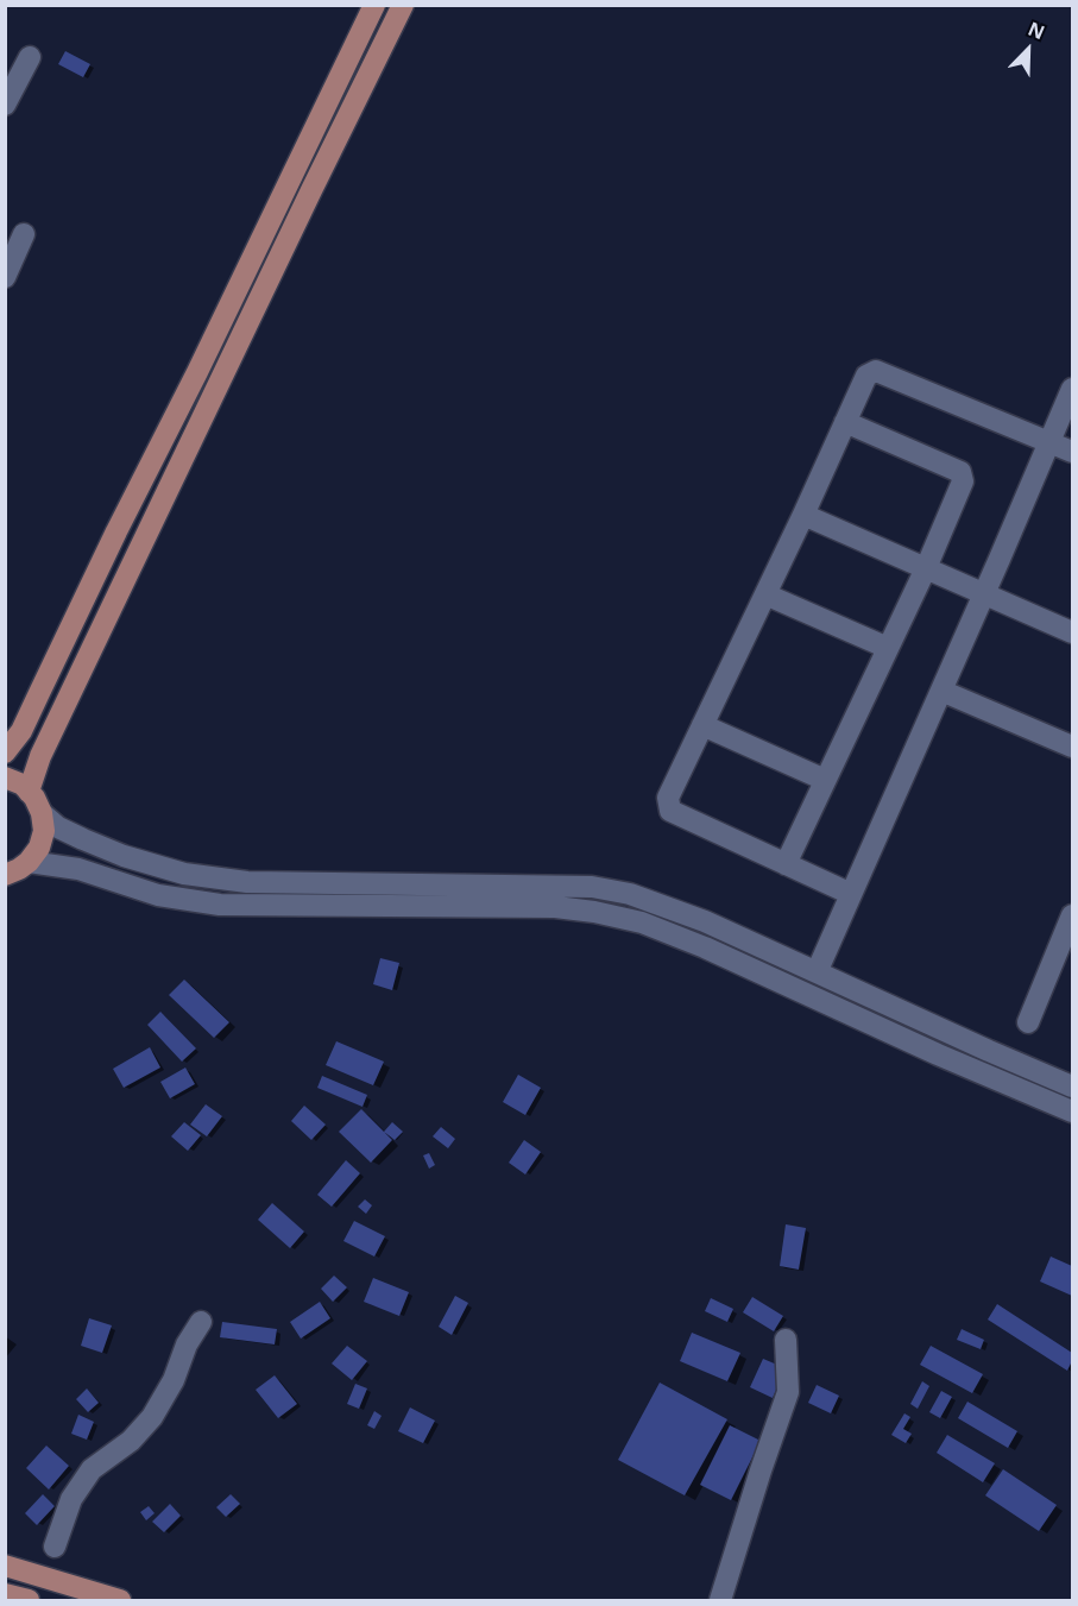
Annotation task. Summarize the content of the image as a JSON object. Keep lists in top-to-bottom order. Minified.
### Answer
{"north":"top right"}
